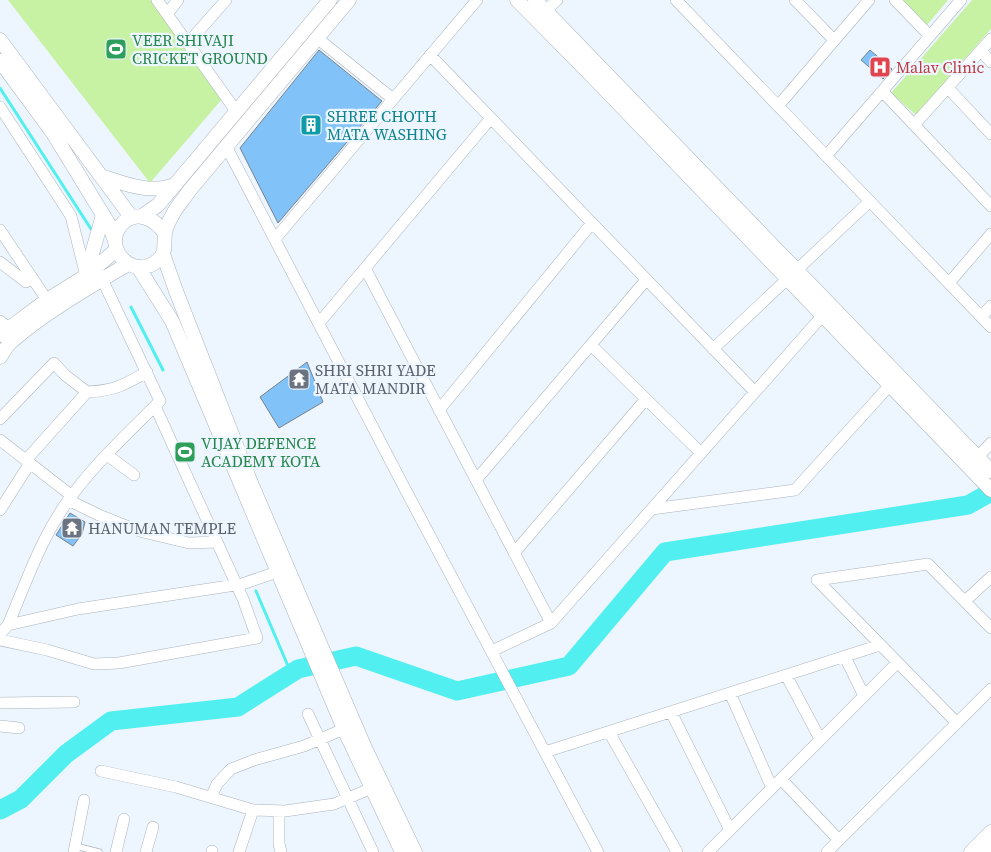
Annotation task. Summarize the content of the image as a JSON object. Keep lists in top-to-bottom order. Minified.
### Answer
{"places":{"sports":["VEER SHIVAJI CRICKET GROUND","VIJAY DEFENCE ACADEMY KOTA"],"hospital":["Malav Clinic"],"building":["SHREE CHOTH MATA WASHING"],"temple":["SHRI SHRI YADE MATA MANDIR","HANUMAN TEMPLE"]}}
